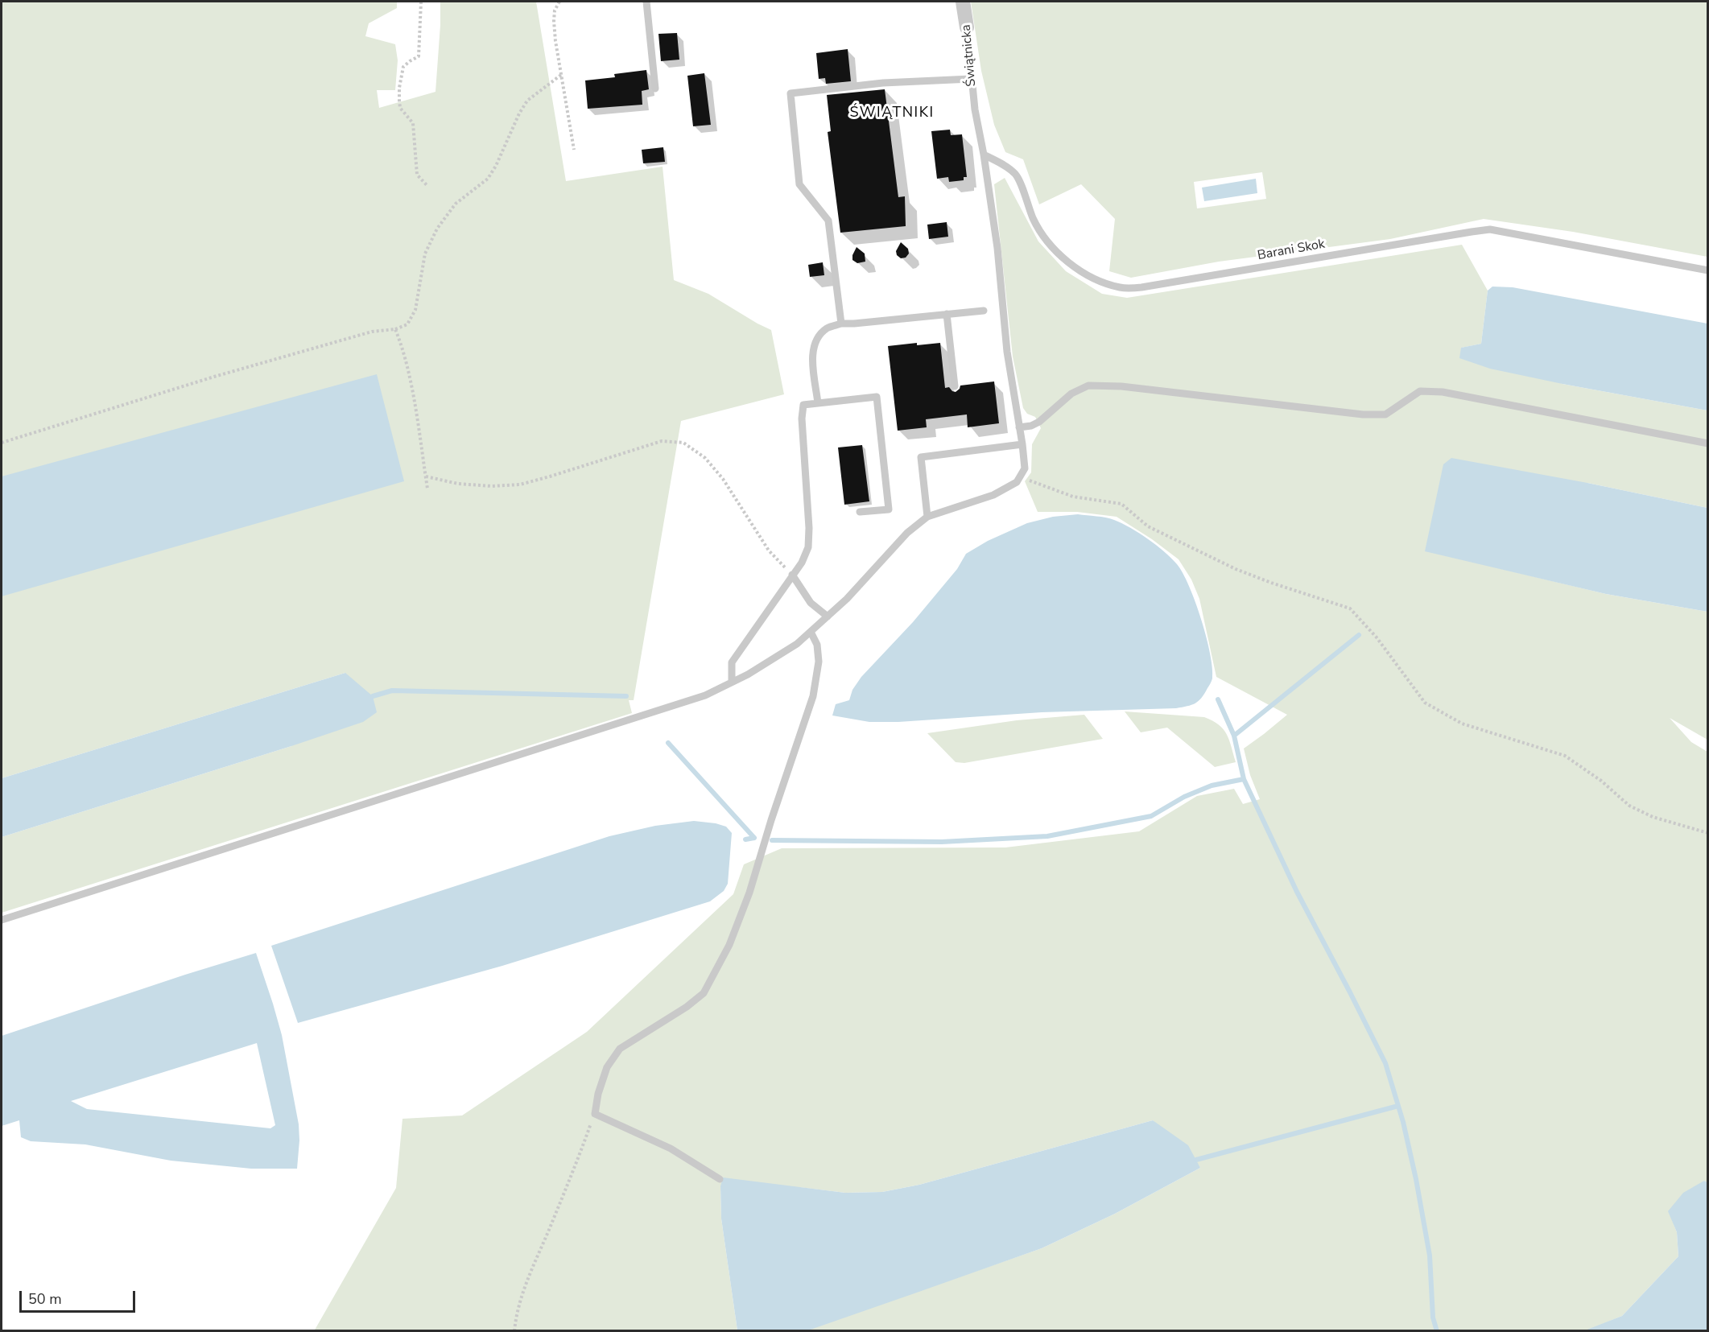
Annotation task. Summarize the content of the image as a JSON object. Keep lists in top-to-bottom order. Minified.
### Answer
{"streets":{"street":["Świątnicka"],"lane":["Barani Skok"]},"crossings":[["Świątnicka","Barani Skok"]],"districts":["ŚWIĄTNIKI"],"scale_bar":"50 m"}
